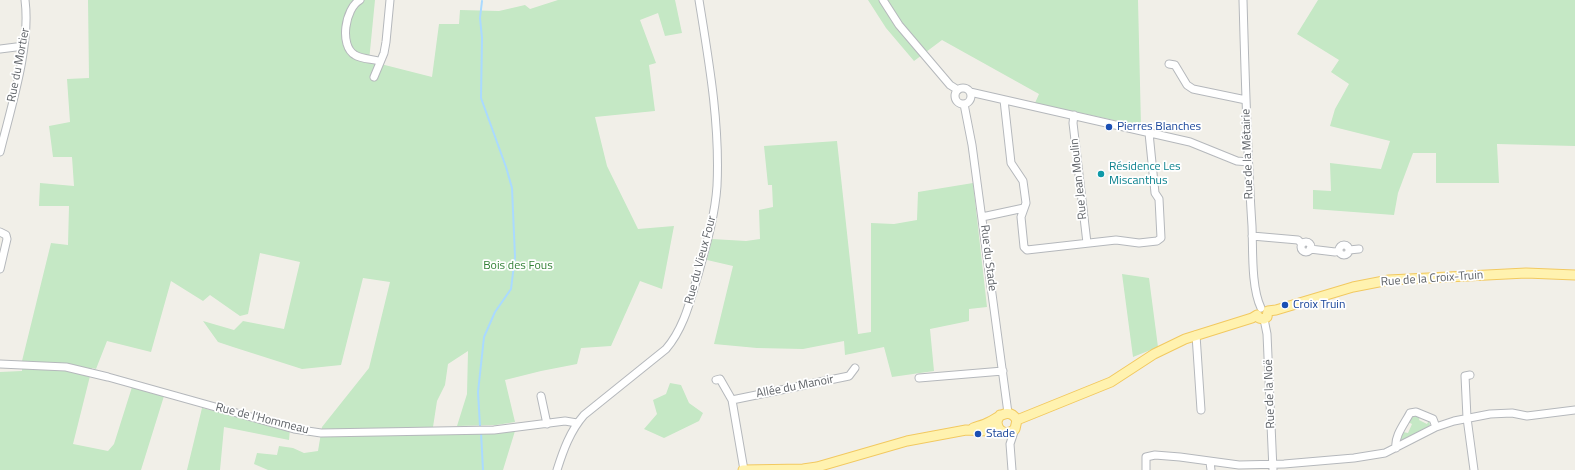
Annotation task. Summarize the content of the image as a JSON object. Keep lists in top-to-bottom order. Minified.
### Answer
{"streets":{"main road":["Rue de la Croix-Truin"],"street":["Rue du Mortier","Rue de la Métairie","Rue Jean Moulin","Rue du Stade","Rue du Vieux Four","Allée du Manoir","Rue de la Noë","Rue de l'Hommeau"]},"crossings":[["Rue de la Métairie","Rue de la Croix-Truin"],["Rue de la Métairie","Rue de la Noë"],["Rue du Stade","Rue de la Croix-Truin"],["Rue du Vieux Four","Rue de l'Hommeau"],["Rue de la Croix-Truin","Rue de la Noë"]],"parks":["Bois des Fous"],"places":["Pierres Blanches","Résidence Les Miscanthus","Croix Truin","Stade"]}
